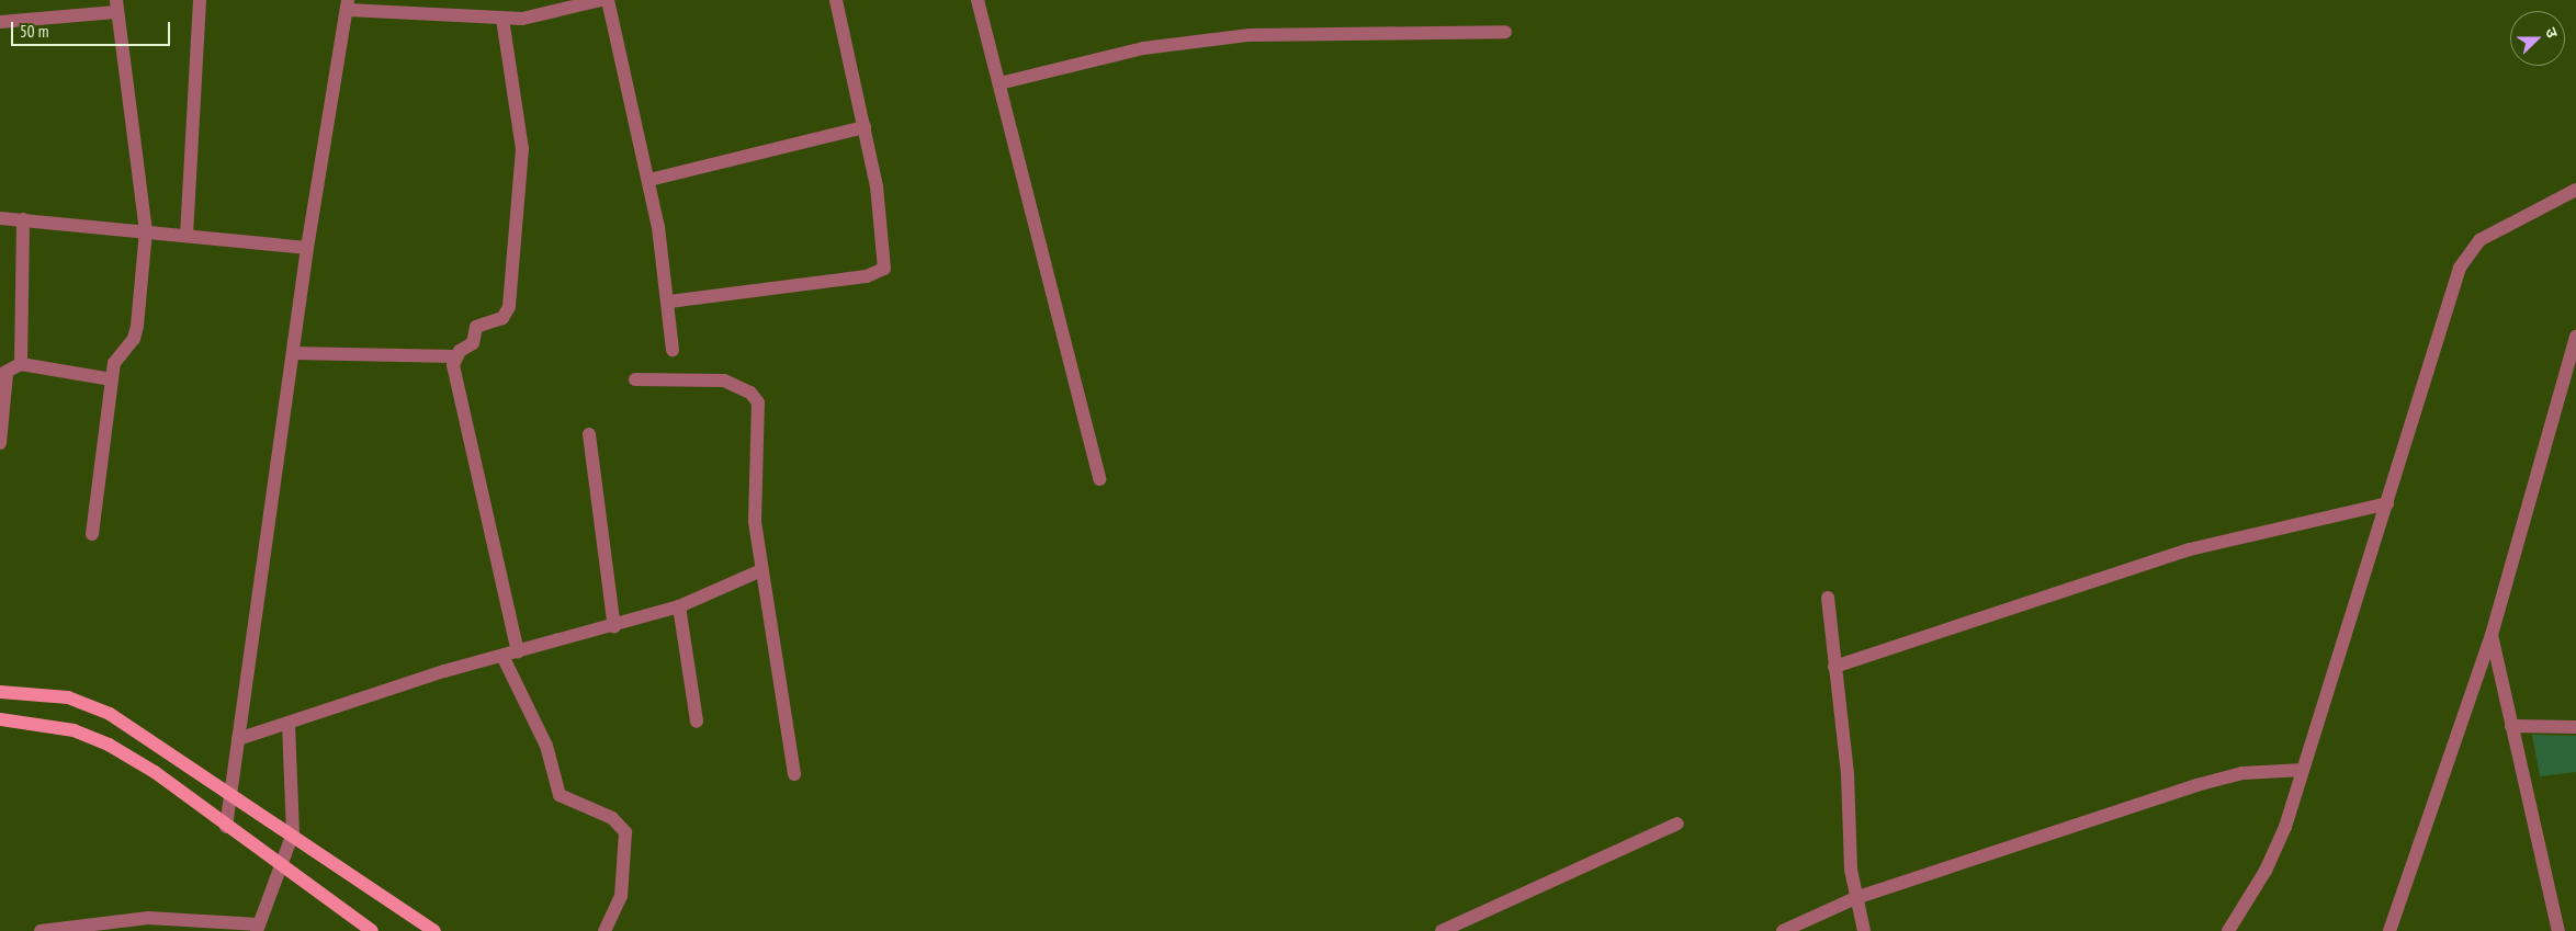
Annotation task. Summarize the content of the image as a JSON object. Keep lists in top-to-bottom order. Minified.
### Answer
{"scale_bar":"50 m","north":"right"}
